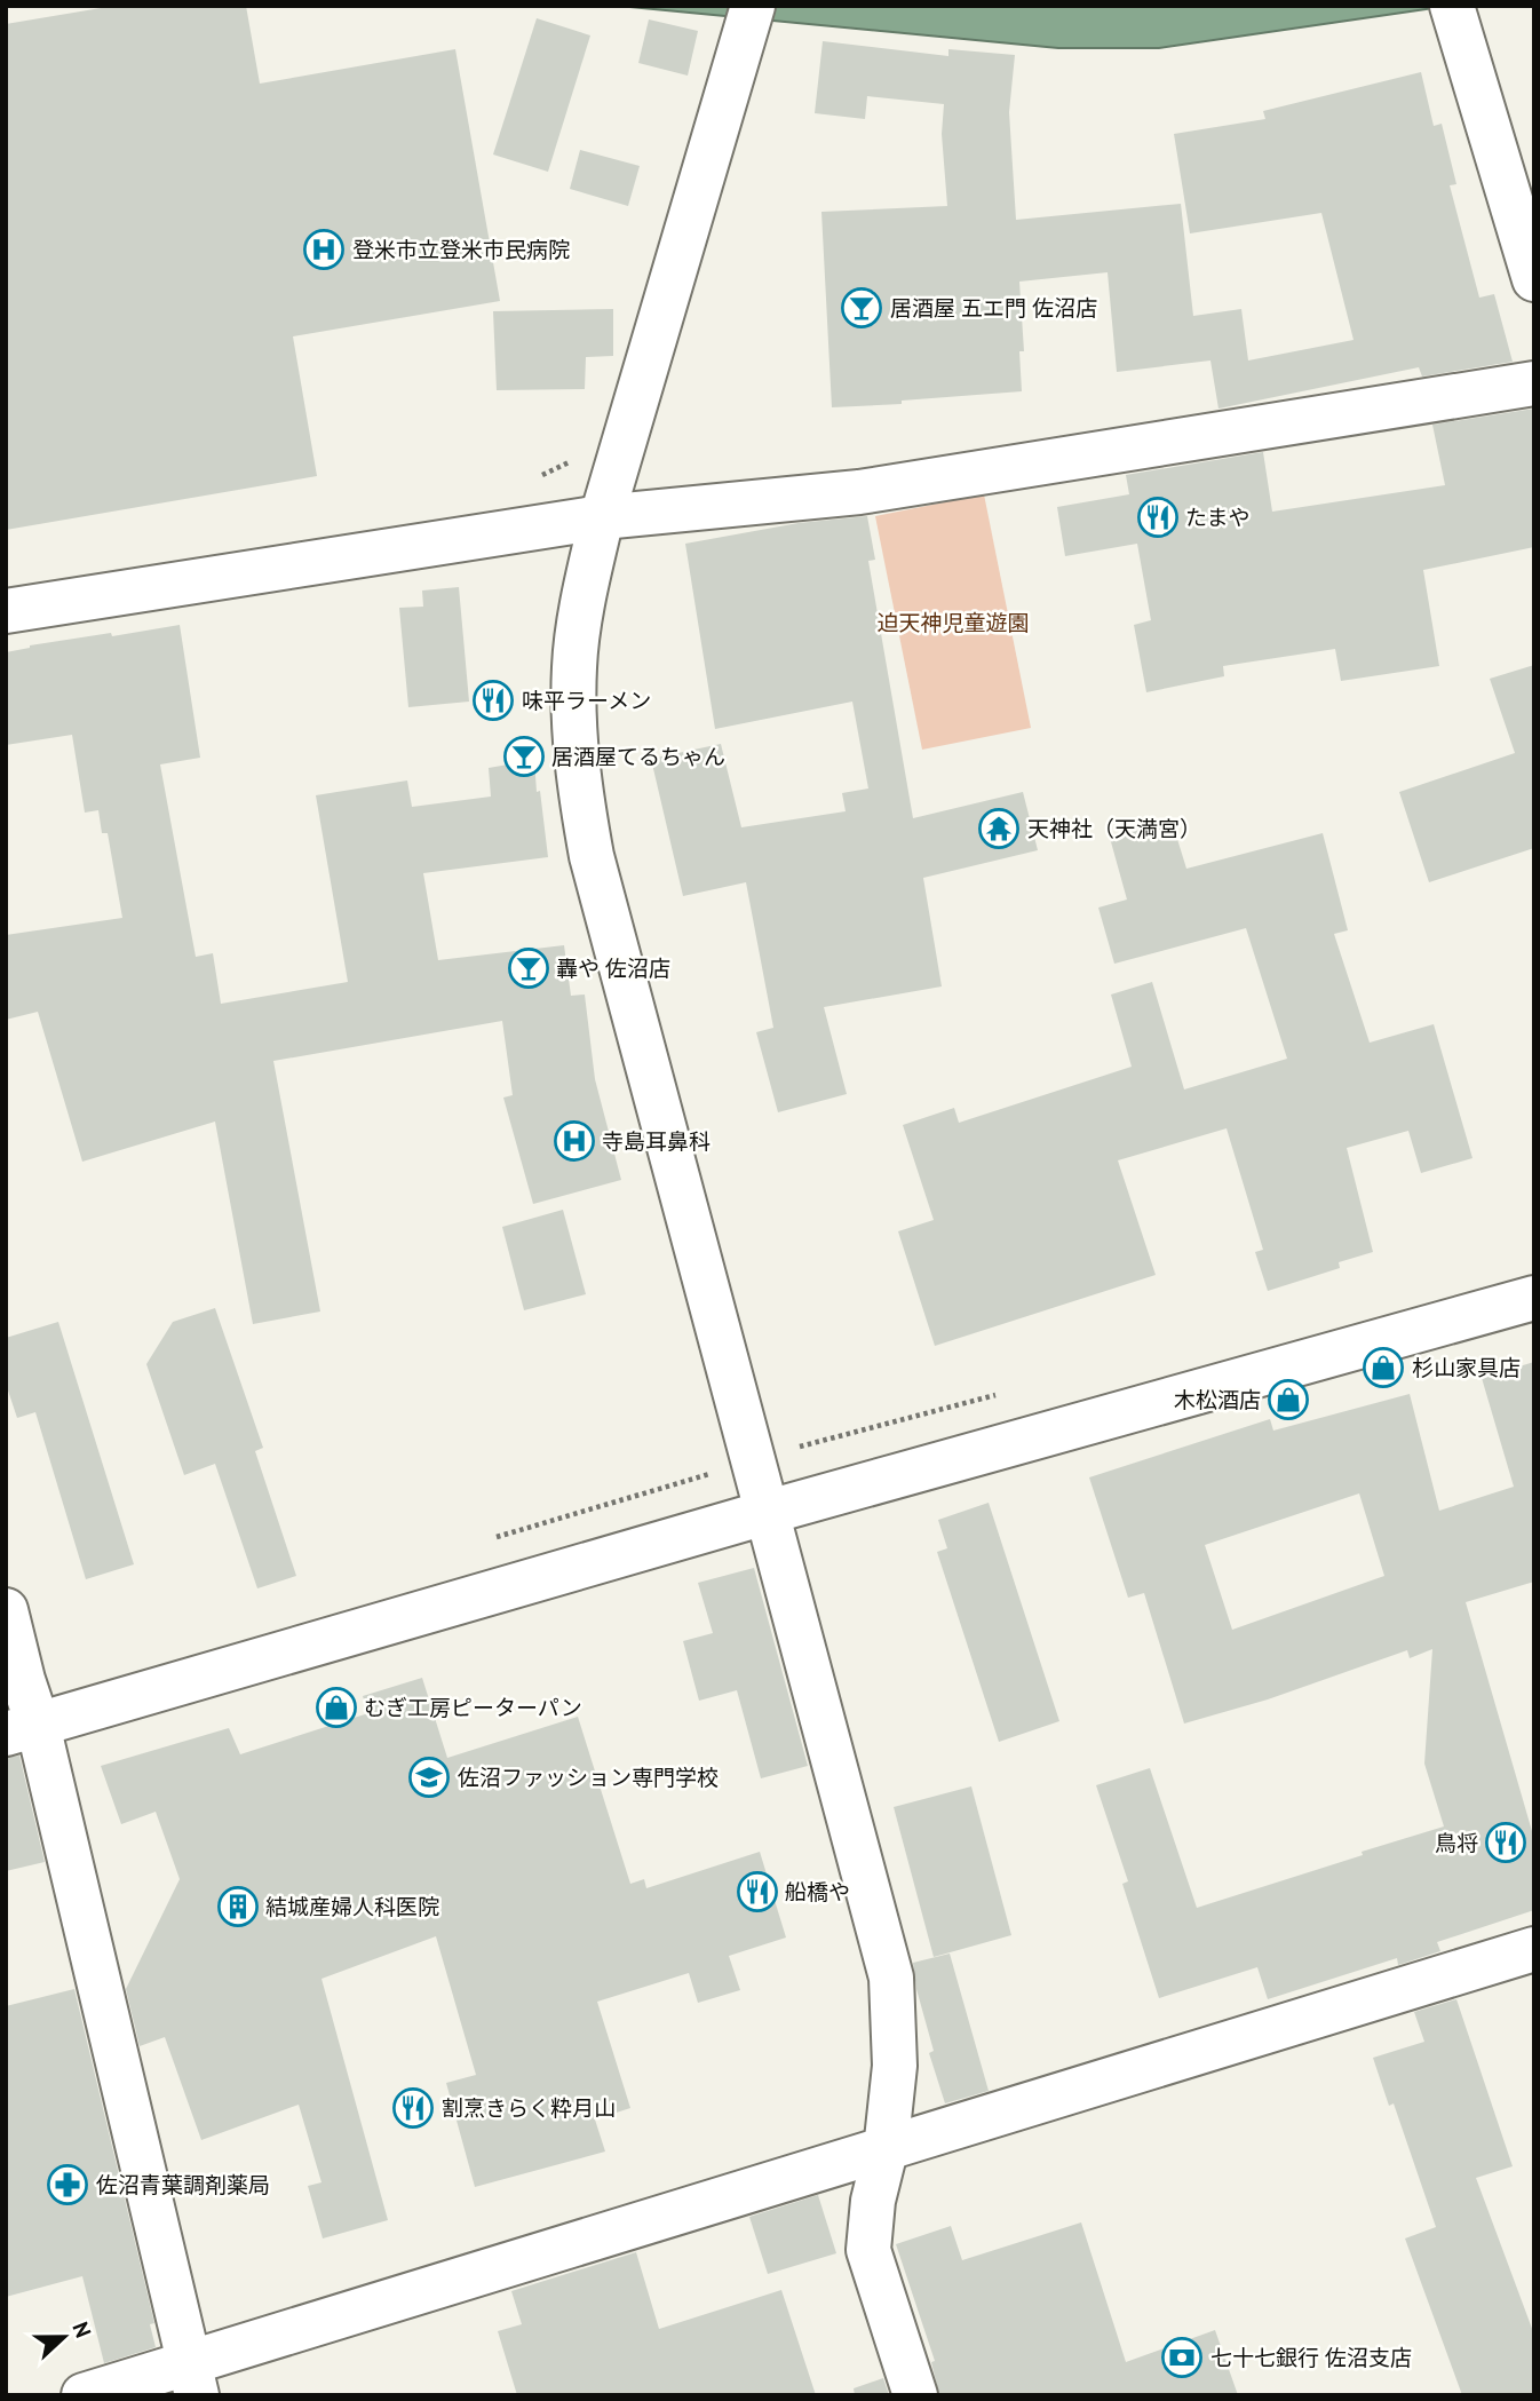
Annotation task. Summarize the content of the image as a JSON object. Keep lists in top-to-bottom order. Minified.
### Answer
{"parks":["迫天神児童遊園"],"places":{"hospital":["登米市立登米市民病院","寺島耳鼻科"],"bar":["居酒屋 五エ門 佐沼店","居酒屋てるちゃん","轟や 佐沼店"],"restaurant":["たまや","味平ラーメン","鳥将","船橋や","割烹きらく粋月山"],"temple":["天神社（天満宮）"],"shop":["杉山家具店","木松酒店","むぎ工房ピーターパン"],"school or university":["佐沼ファッション専門学校"],"building":["結城産婦人科医院"],"pharmacy":["佐沼青葉調剤薬局"],"bank":["七十七銀行 佐沼支店"]},"north":"right"}
